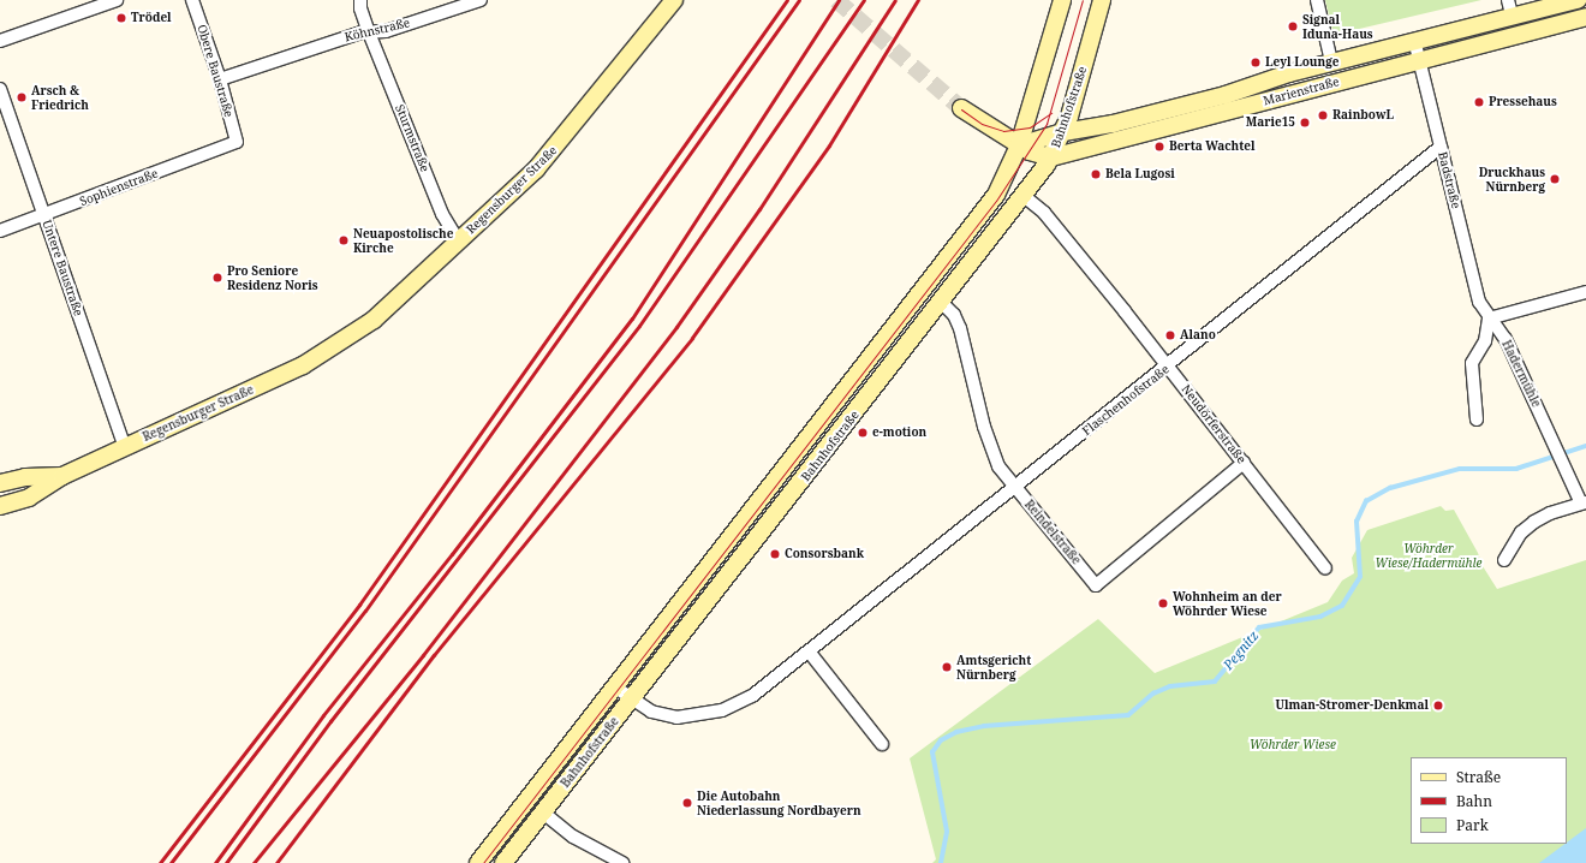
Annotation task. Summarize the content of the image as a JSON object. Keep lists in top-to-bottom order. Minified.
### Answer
{"streets":{"main road":["Marienstraße","Bahnhofstraße","Regensburger Straße"],"street":["Köhnstraße","Obere Baustraße","Sturmstraße","Badstraße","Sophienstraße","Untere Baustraße","Hadermühle","Flaschenhofstraße","Neudörferstraße","Reindelstraße"]},"crossings":[["Köhnstraße","Obere Baustraße"],["Köhnstraße","Sturmstraße"],["Obere Baustraße","Sophienstraße"],["Marienstraße","Bahnhofstraße"],["Marienstraße","Badstraße"],["Bahnhofstraße","Flaschenhofstraße"],["Bahnhofstraße","Neudörferstraße"],["Bahnhofstraße","Reindelstraße"],["Sturmstraße","Regensburger Straße"],["Badstraße","Hadermühle"],["Badstraße","Flaschenhofstraße"],["Sophienstraße","Untere Baustraße"],["Regensburger Straße","Untere Baustraße"],["Flaschenhofstraße","Neudörferstraße"],["Flaschenhofstraße","Reindelstraße"],["Neudörferstraße","Reindelstraße"]],"water":["Pegnitz"],"parks":["Wöhrder Wiese/Hadermühle","Wöhrder Wiese"],"places":["Trödel","Signal Iduna-Haus","Leyl Lounge","Arsch & Friedrich","Pressehaus","RainbowL","Marie15","Berta Wachtel","Bela Lugosi","Druckhaus Nürnberg","Neuapostolische Kirche","Pro Seniore Residenz Noris","Alano","e-motion","Consorsbank","Wohnheim an der Wöhrder Wiese","Amtsgericht Nürnberg","Ulman-Stromer-Denkmal","Die Autobahn Niederlassung Nordbayern"],"legend":["Straße","Bahn","Park"]}
